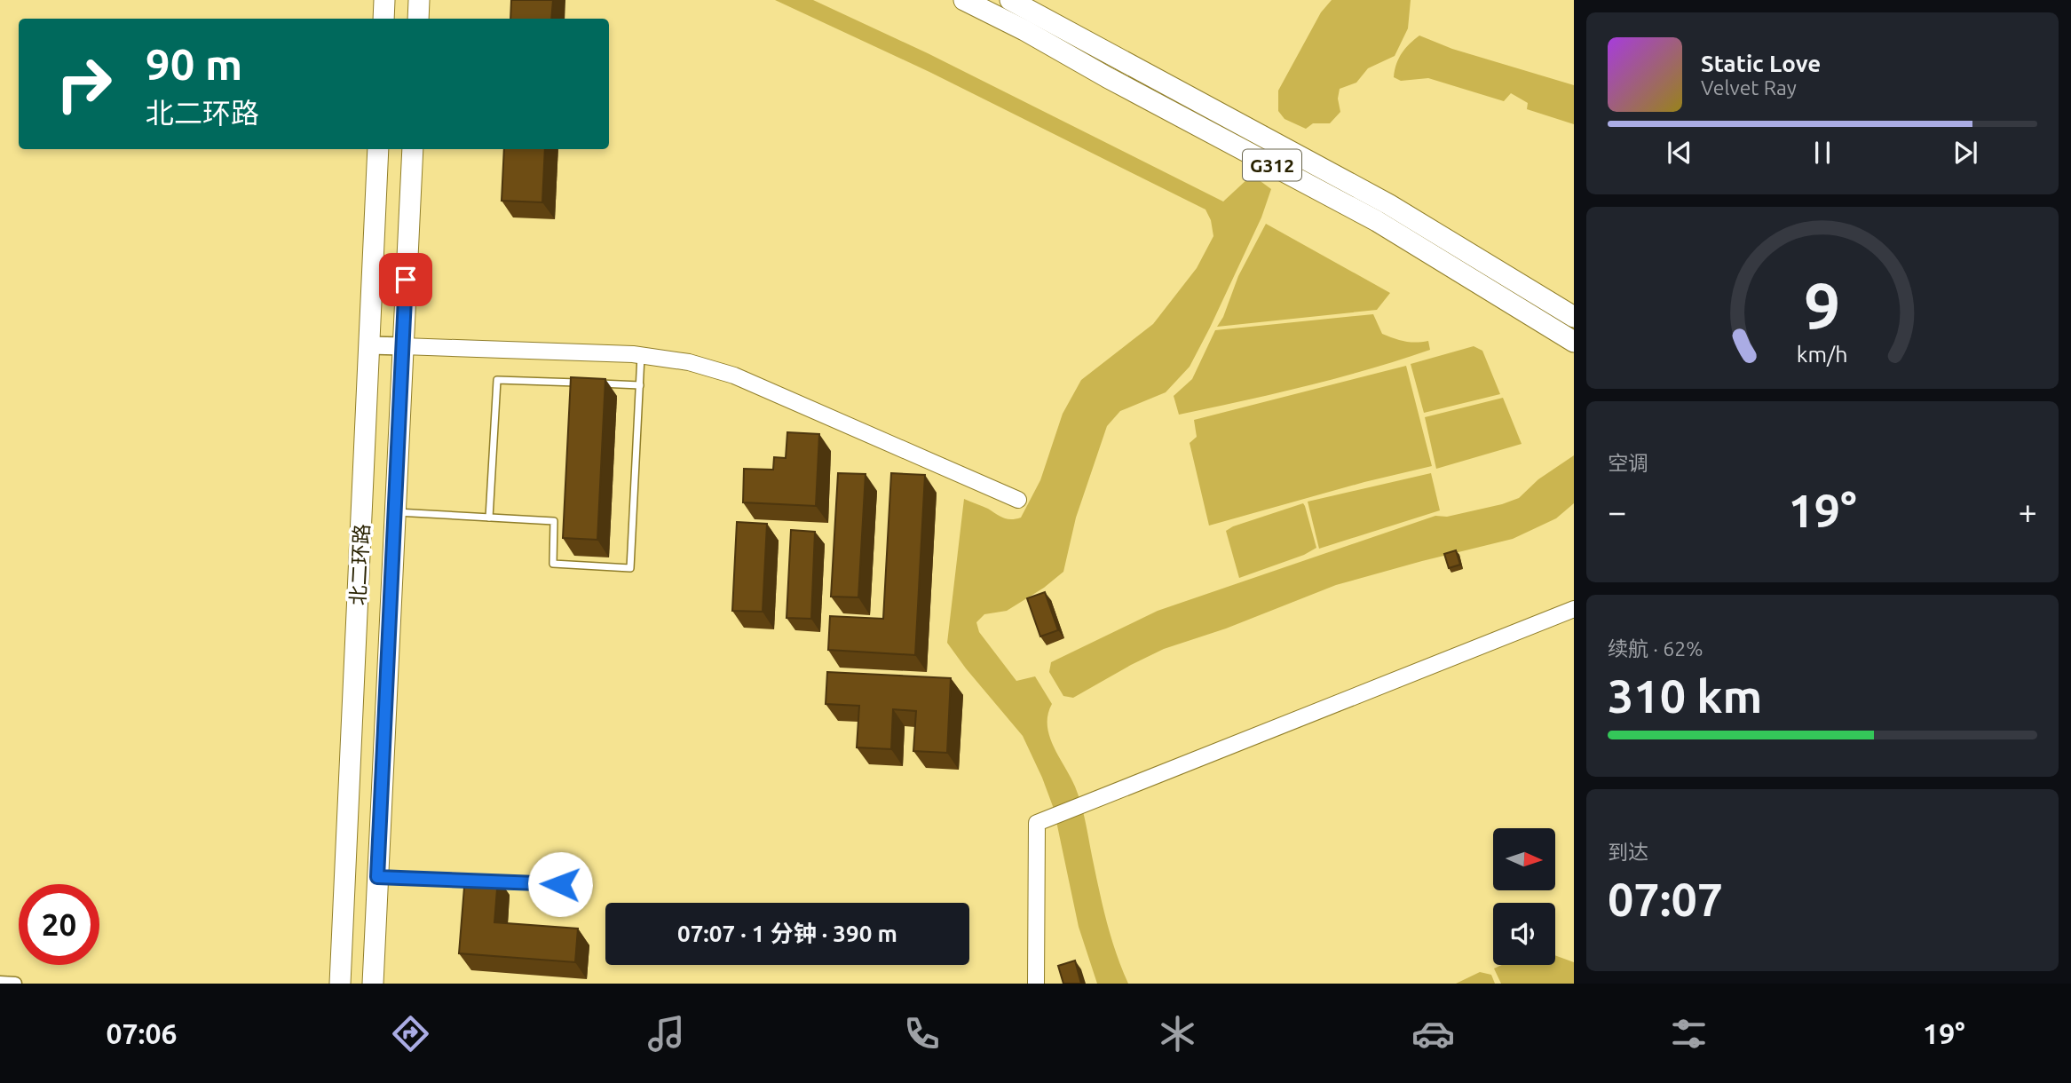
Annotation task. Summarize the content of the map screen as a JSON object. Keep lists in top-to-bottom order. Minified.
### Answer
{"streets":{"main road":["G312","北二环路"]},"north":"right","page":{"turn":["90 m","北二环路"],"song":["Static Love","Velvet Ray"],"tile":["空调",["续航 · 62%","310 km"],["到达","07:07"]],"heat":["−","19°","+"],"limit":"20","trip":"07:07 · 1 分钟 · 390 m","tabs":["07:06","19°"],"gauge":["9","km/h"]}}
